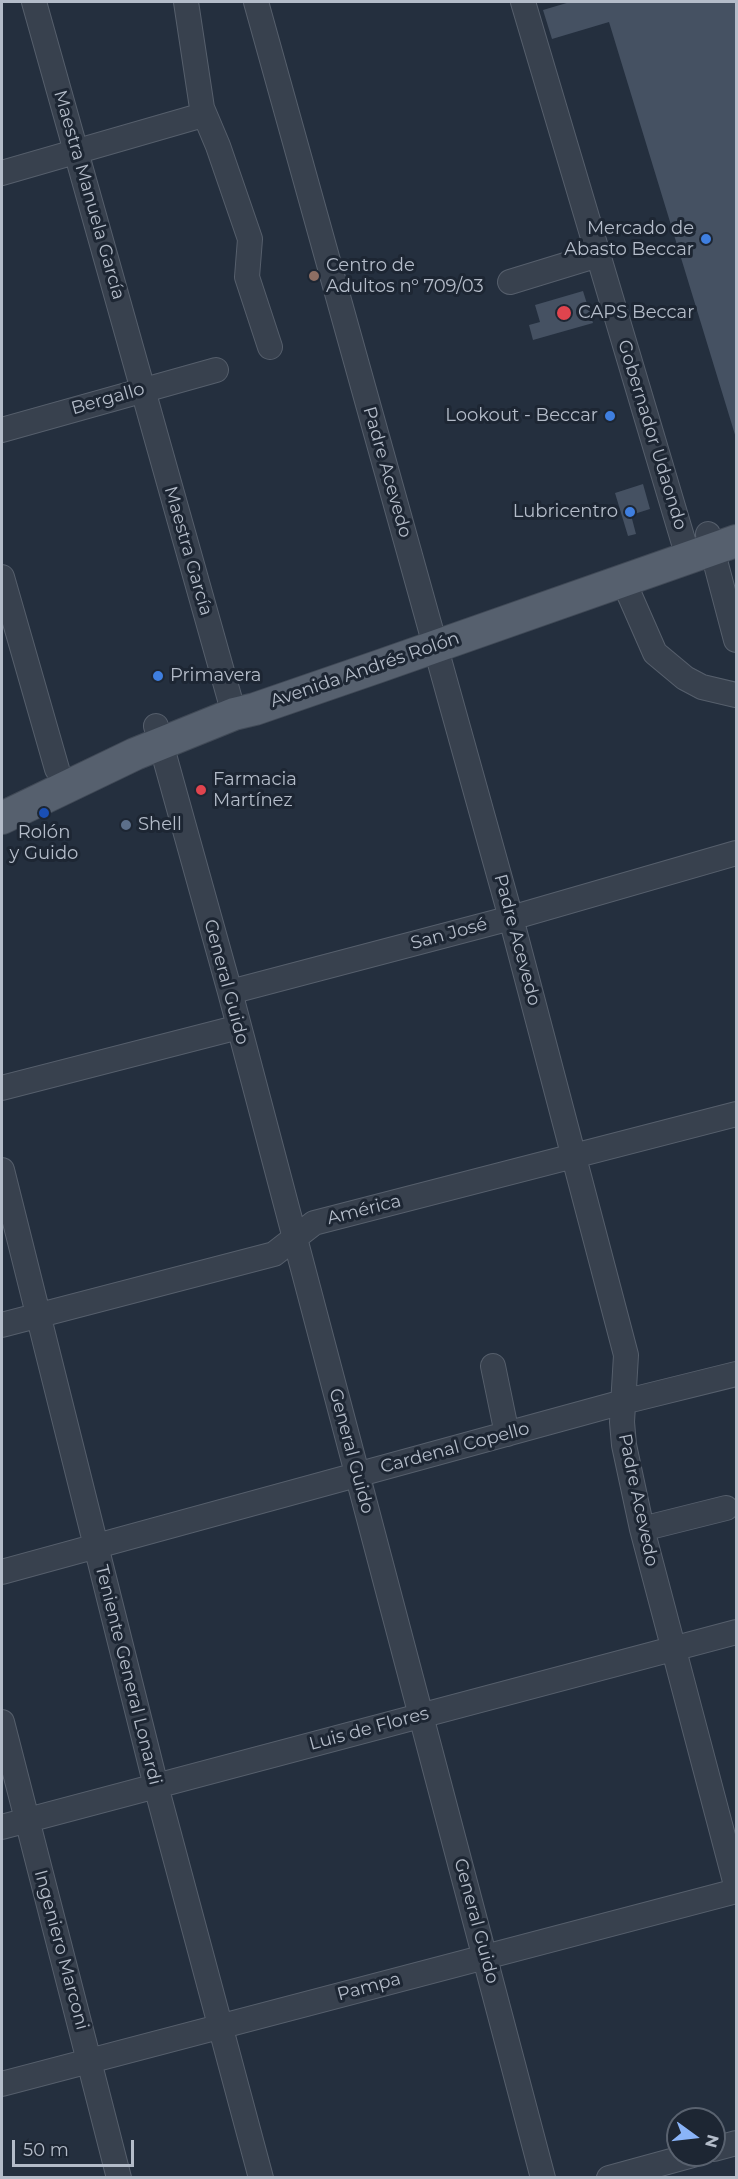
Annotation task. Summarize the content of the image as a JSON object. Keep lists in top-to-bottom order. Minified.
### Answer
{"streets":{"main road":["Avenida Andrés Rolón"],"street":["Maestra Manuela García","Bergallo","Gobernador Udaondo","Padre Acevedo","Maestra García","San José","General Guido","América","Cardenal Copello","Teniente General Lonardi","Luis de Flores","Ingeniero Marconi","Pampa"]},"crossings":[["Maestra Manuela García","Bergallo"],["Maestra Manuela García","Maestra García"],["Bergallo","Maestra García"],["Gobernador Udaondo","Avenida Andrés Rolón"],["Padre Acevedo","Avenida Andrés Rolón"],["Padre Acevedo","San José"],["Padre Acevedo","América"],["Padre Acevedo","Cardenal Copello"],["Padre Acevedo","Luis de Flores"],["Maestra García","Avenida Andrés Rolón"],["Avenida Andrés Rolón","General Guido"],["San José","General Guido"],["General Guido","América"],["General Guido","Cardenal Copello"],["General Guido","Luis de Flores"],["General Guido","Pampa"],["América","Teniente General Lonardi"],["Cardenal Copello","Teniente General Lonardi"],["Teniente General Lonardi","Luis de Flores"],["Teniente General Lonardi","Pampa"],["Luis de Flores","Ingeniero Marconi"],["Ingeniero Marconi","Pampa"]],"places":["Mercado de Abasto Beccar","Centro de Adultos nº 709/03","CAPS Beccar","Lookout - Beccar","Lubricentro","Primavera","Farmacia Martínez","Rolón y Guido","Shell"],"scale_bar":"50 m","north":"right"}
